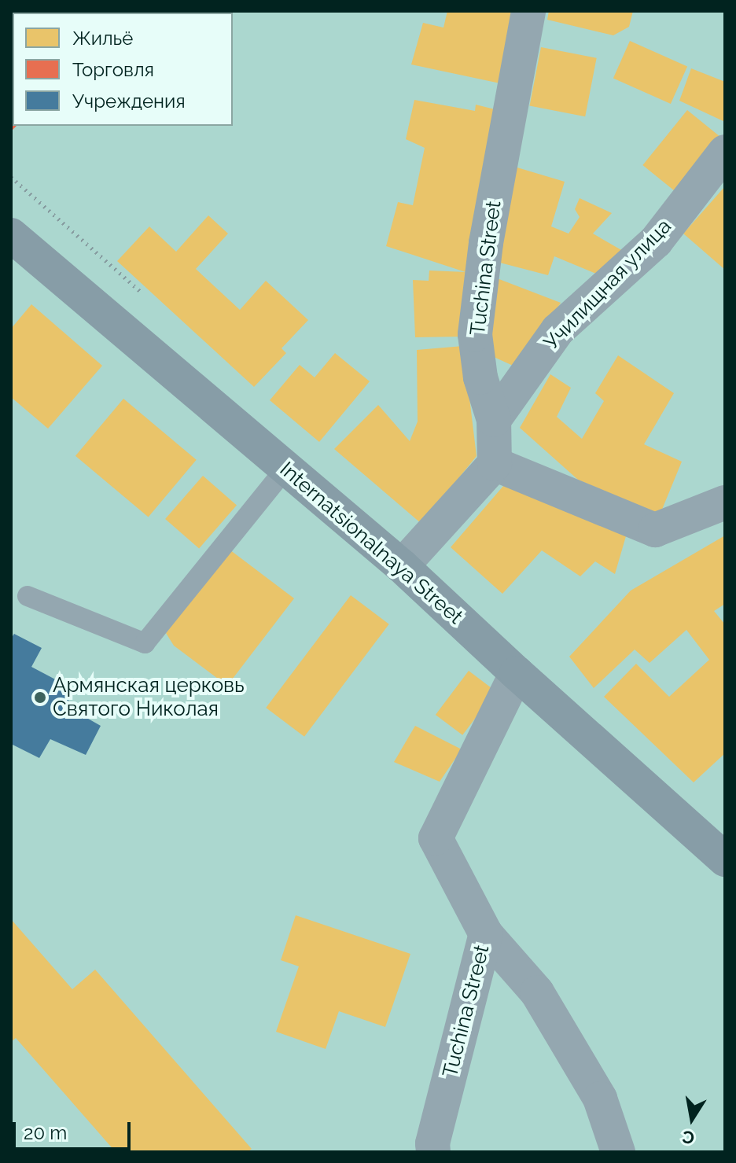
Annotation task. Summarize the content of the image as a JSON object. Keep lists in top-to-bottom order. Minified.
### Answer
{"streets":{"main road":["Internatsionalnaya Street"],"street":["Tuchina Street","Училищная улица"]},"crossings":[["Tuchina Street","Училищная улица"],["Tuchina Street","Internatsionalnaya Street"]],"places":["Армянская церковь Святого Николая"],"legend":["Жильё","Торговля","Учреждения"],"scale_bar":"20 m","north":"bottom"}
